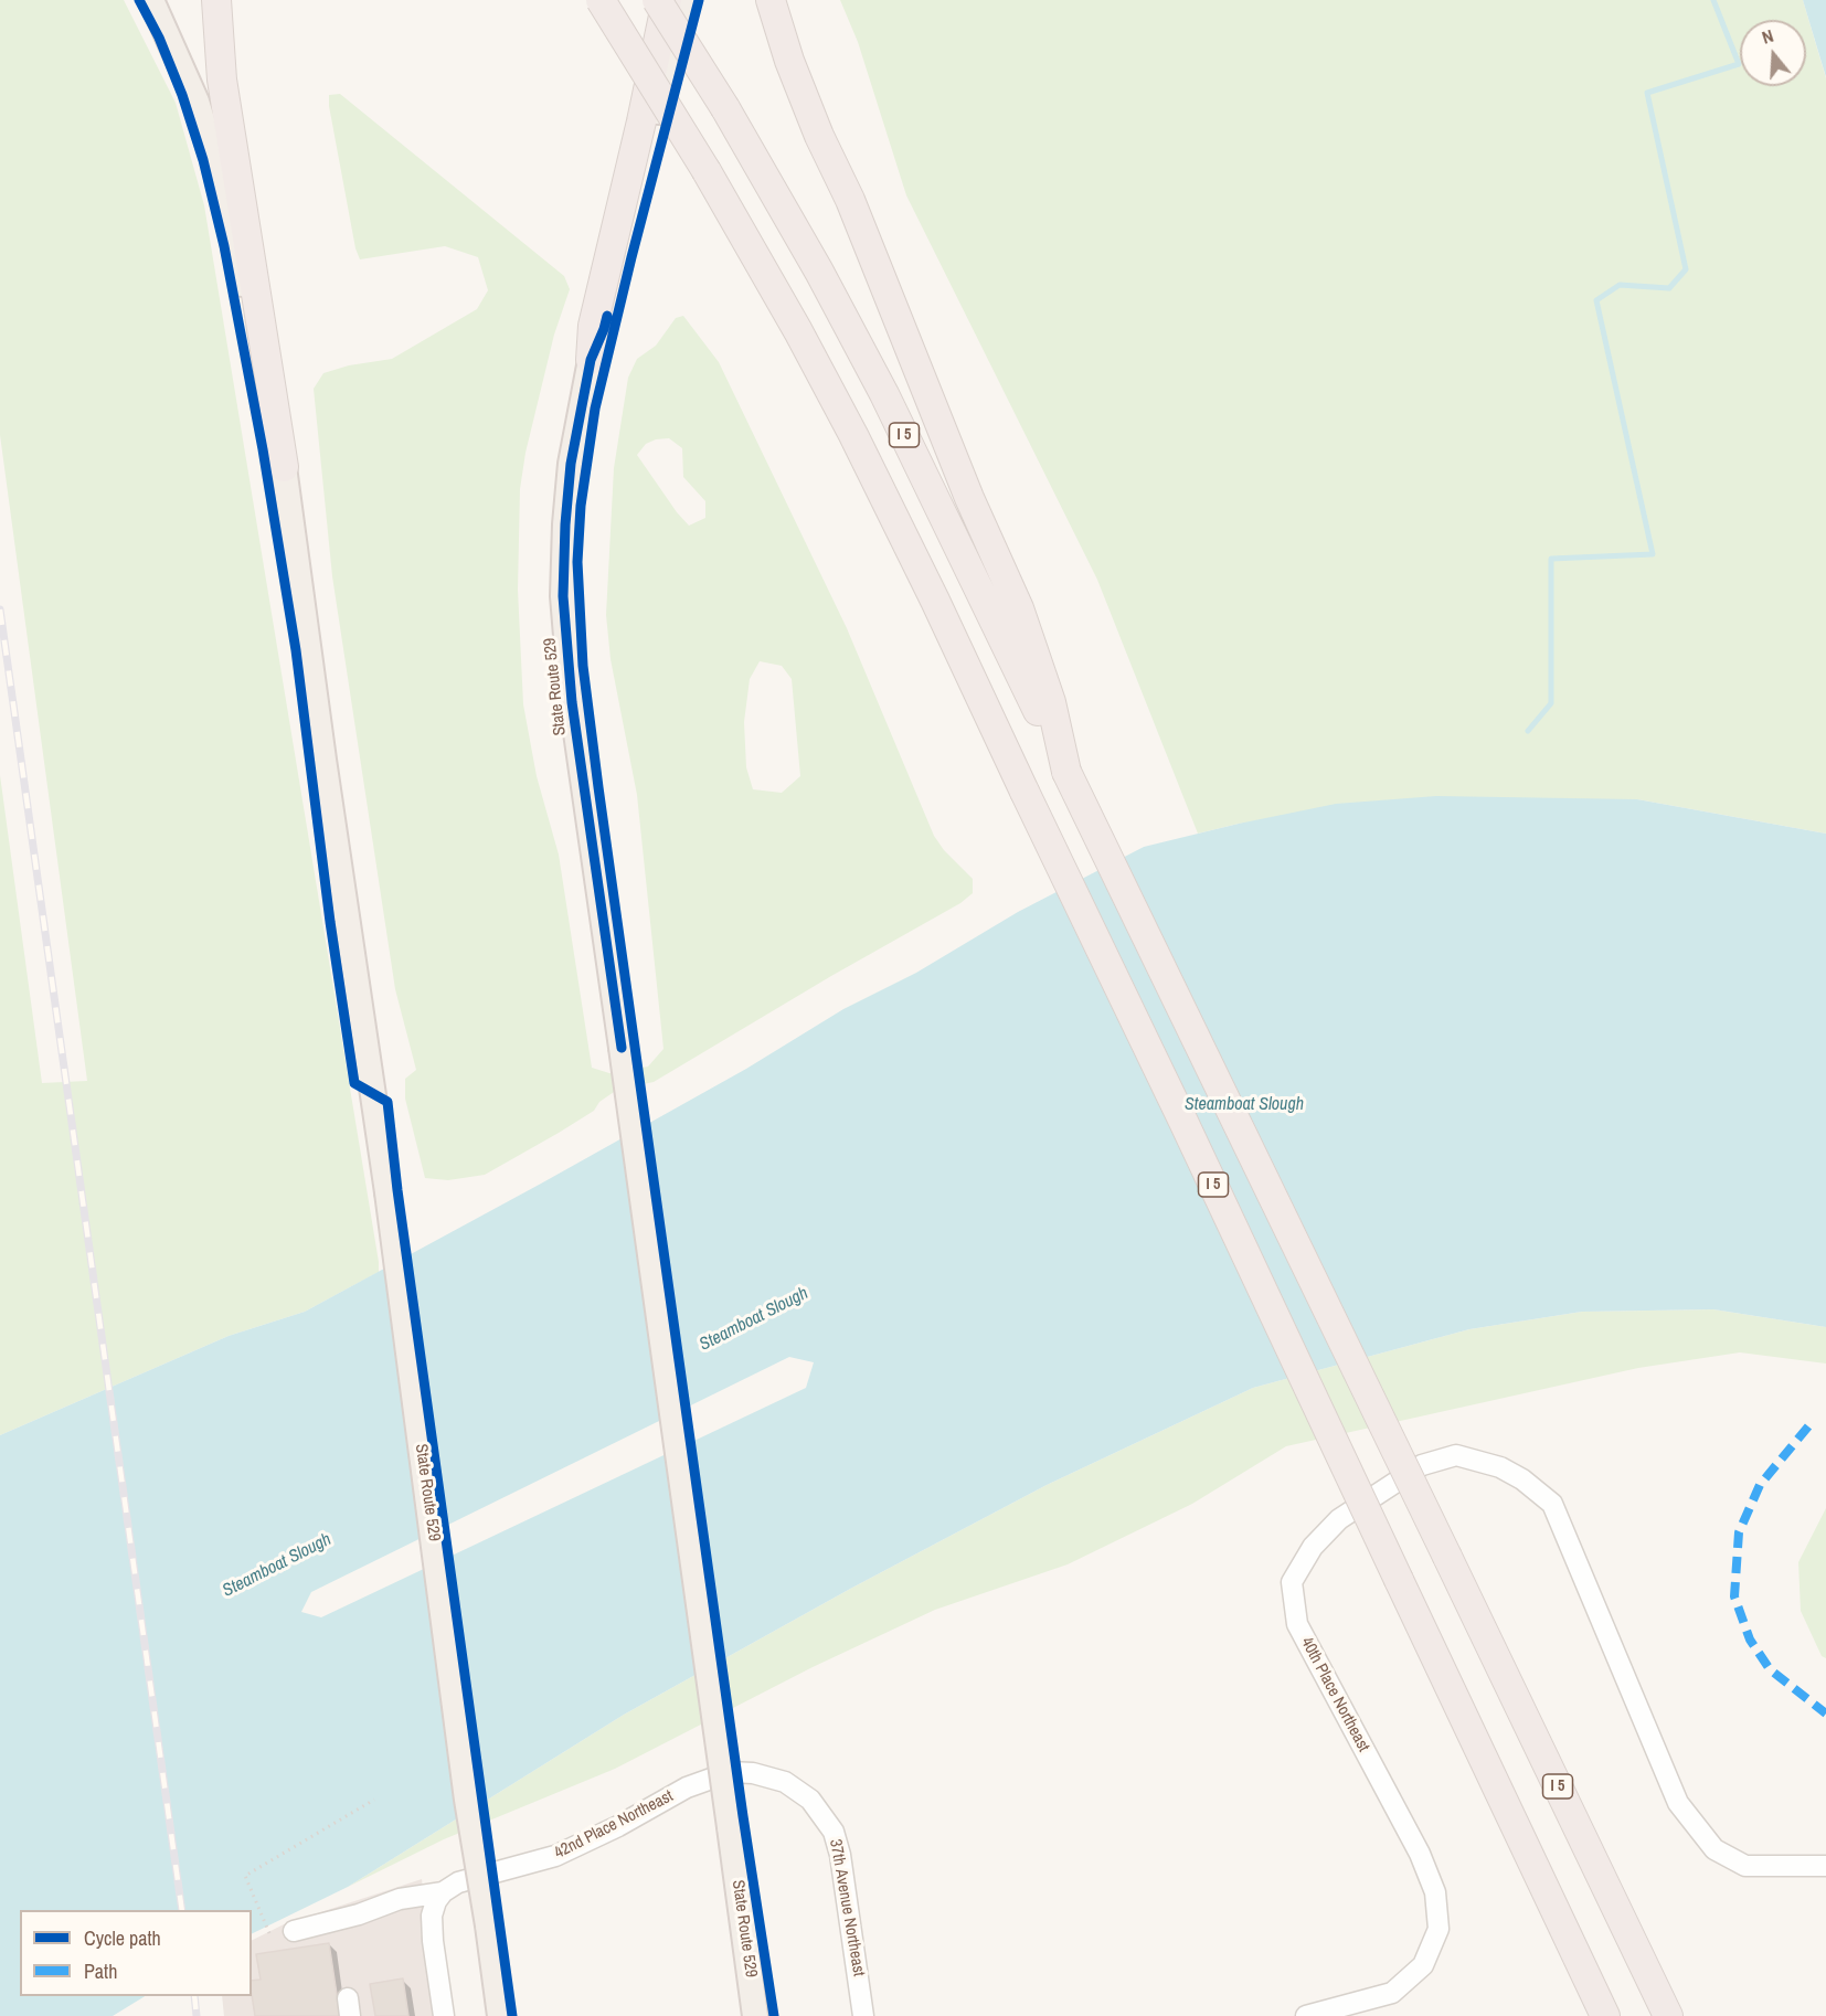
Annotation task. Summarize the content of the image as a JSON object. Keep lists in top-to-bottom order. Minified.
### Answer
{"streets":{"highway":["I 5"],"main road":["State Route 529"],"street":["40th Place Northeast","42nd Place Northeast","37th Avenue Northeast"]},"crossings":[["42nd Place Northeast","37th Avenue Northeast"]],"water":["Steamboat Slough"],"legend":["Cycle path","Path"],"north":"top"}
